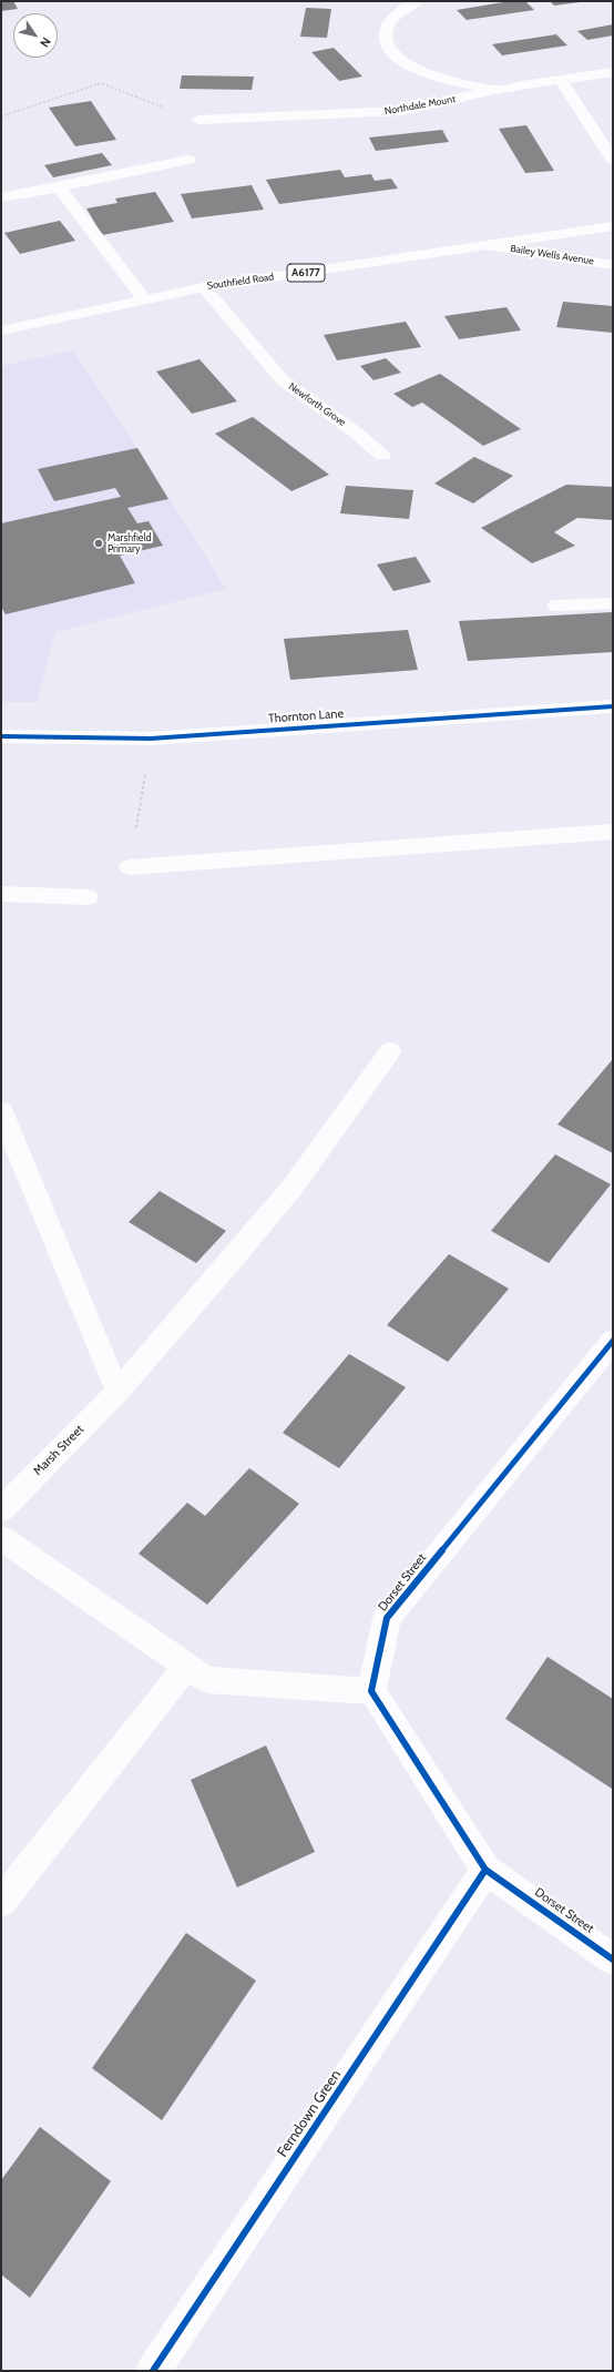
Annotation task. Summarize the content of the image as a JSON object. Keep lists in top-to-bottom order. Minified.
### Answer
{"streets":{"street":["Northdale Mount","Bailey Wells Avenue","A6177","Southfield Road","Newforth Grove","Thornton Lane","Marsh Street","Dorset Street","Ferndown Green"]},"crossings":[["Bailey Wells Avenue","Southfield Road"],["Southfield Road","Newforth Grove"],["Dorset Street","Ferndown Green"]],"places":["Marshfield Primary"],"north":"bottom right"}
